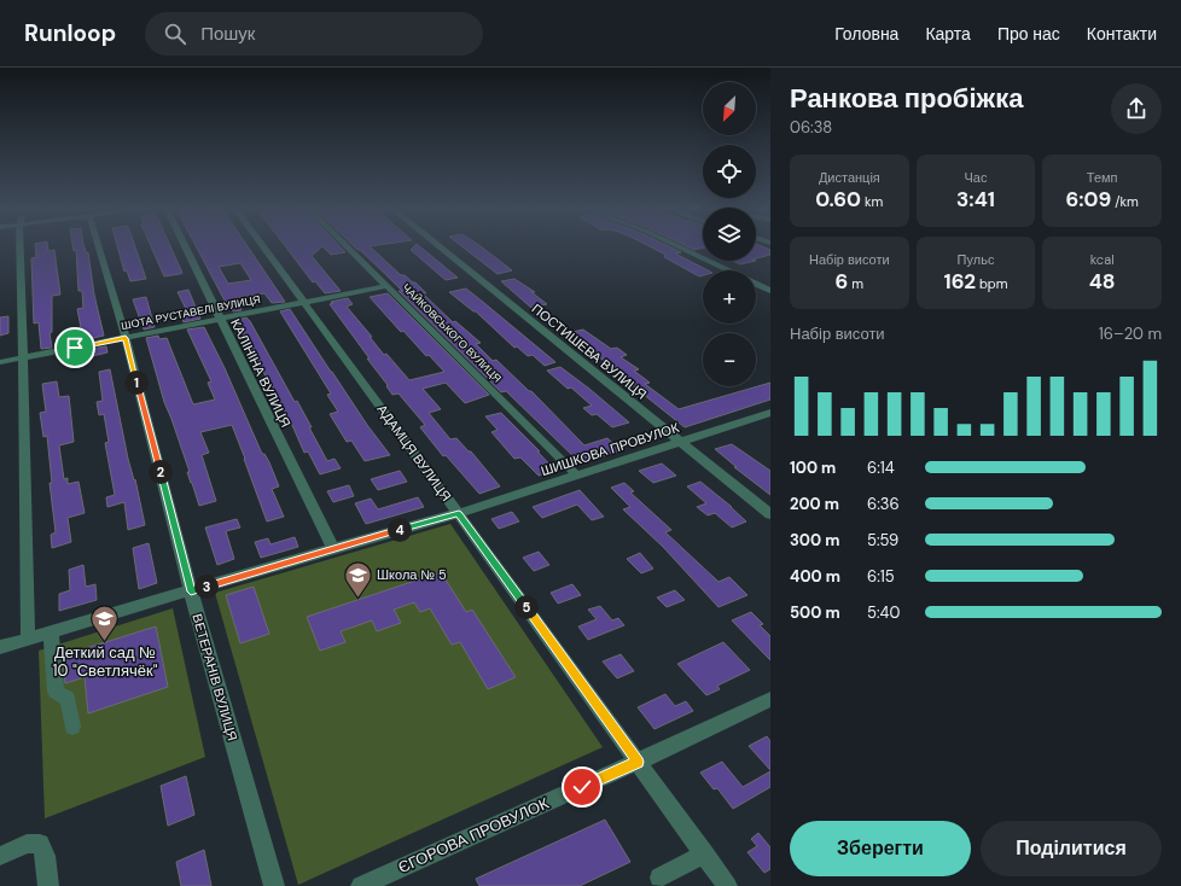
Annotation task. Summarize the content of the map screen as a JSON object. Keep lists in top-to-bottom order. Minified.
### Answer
{"streets":{"street":["ШОТА РУСТАВЕЛІ ВУЛИЦЯ","ЧАЙКОВСЬКОГО ВУЛИЦЯ","ПОСТИШЕВА ВУЛИЦЯ","КАЛІНІНА ВУЛИЦЯ","ШИШКОВА ПРОВУЛОК","АДАМЦЯ ВУЛИЦЯ","ВЕТЕРАНІВ ВУЛИЦЯ","ЄГОРОВА ПРОВУЛОК"]},"crossings":[["ШОТА РУСТАВЕЛІ ВУЛИЦЯ","ЧАЙКОВСЬКОГО ВУЛИЦЯ"],["ШОТА РУСТАВЕЛІ ВУЛИЦЯ","КАЛІНІНА ВУЛИЦЯ"],["ШОТА РУСТАВЕЛІ ВУЛИЦЯ","АДАМЦЯ ВУЛИЦЯ"],["ШОТА РУСТАВЕЛІ ВУЛИЦЯ","ВЕТЕРАНІВ ВУЛИЦЯ"],["ЧАЙКОВСЬКОГО ВУЛИЦЯ","ШИШКОВА ПРОВУЛОК"],["ПОСТИШЕВА ВУЛИЦЯ","ШИШКОВА ПРОВУЛОК"],["КАЛІНІНА ВУЛИЦЯ","ШИШКОВА ПРОВУЛОК"],["ШИШКОВА ПРОВУЛОК","АДАМЦЯ ВУЛИЦЯ"],["ШИШКОВА ПРОВУЛОК","ВЕТЕРАНІВ ВУЛИЦЯ"],["АДАМЦЯ ВУЛИЦЯ","ЄГОРОВА ПРОВУЛОК"]],"places":{"school or university":["Школа № 5","Деткий сад № 10 \"Светлячёк\""]},"north":"bottom left","page":{"header":"Runloop","search":"Пошук","nav":["Головна","Карта","Про нас","Контакти"],"heading":["Ранкова пробіжка","06:38"],"map_buttons":["+","−"],"stats":[["Дистанція","0.60 km"],["Час","3:41"],["Темп","6:09 /km"],["Набір висоти","6 m"],["Пульс","162 bpm"],["kcal","48"]],"chart":["Набір висоти","16–20 m"],"pins":["1","2","4","3","5"],"list":[{"name":"100 m","note":"6:14"},{"name":"200 m","note":"6:36"},{"name":"300 m","note":"5:59"},{"name":"400 m","note":"6:15"},{"name":"500 m","note":"5:40"}],"buttons":["Зберегти","Поділитися"]}}
